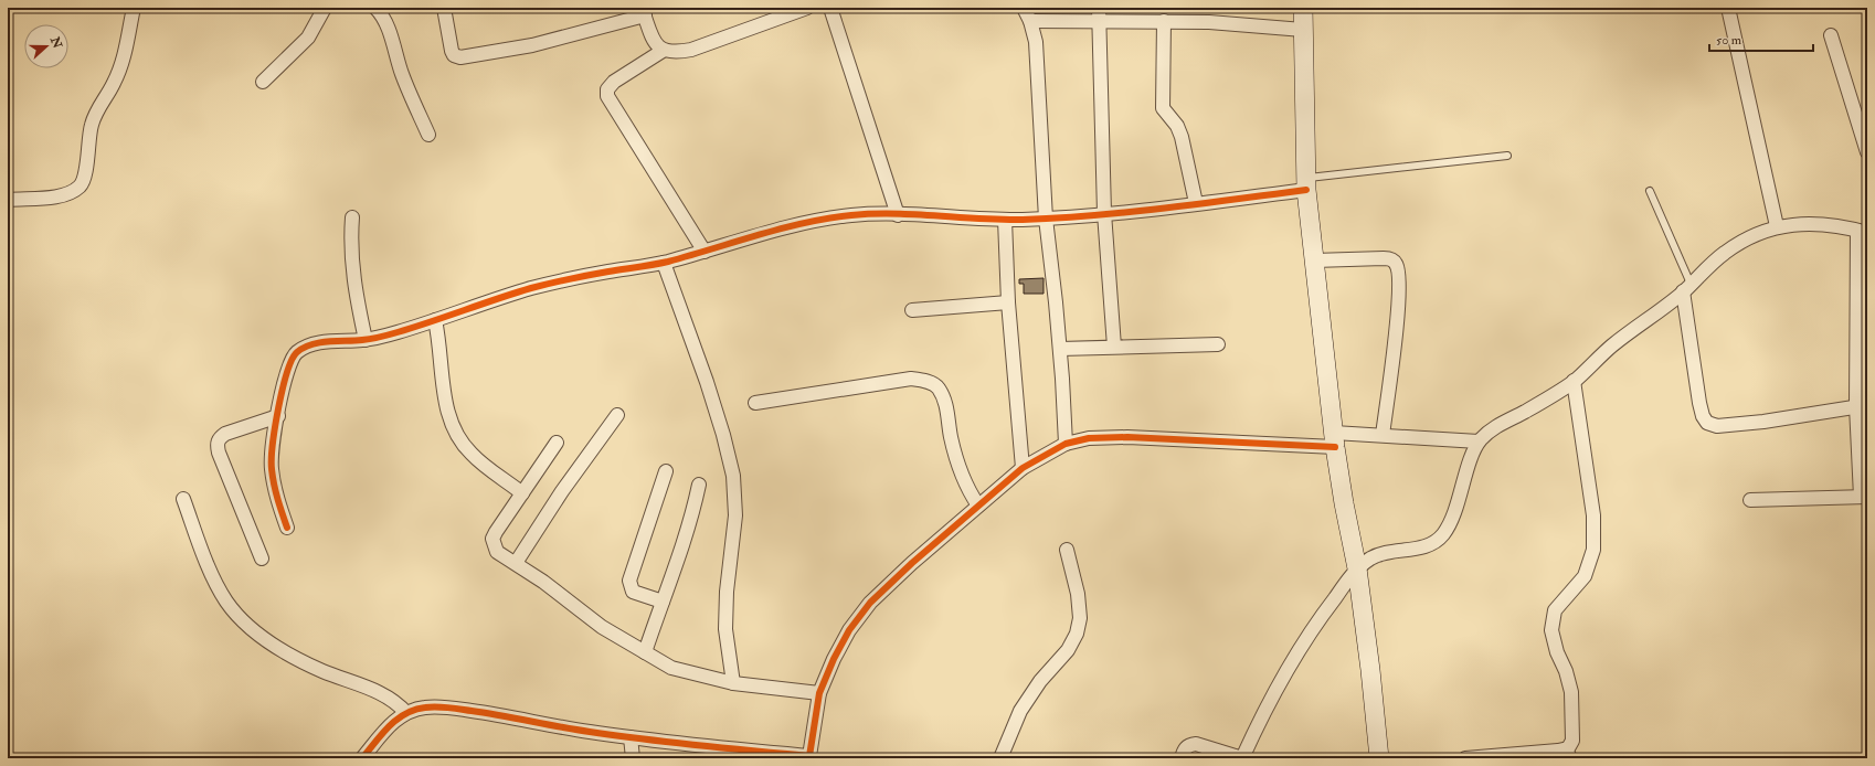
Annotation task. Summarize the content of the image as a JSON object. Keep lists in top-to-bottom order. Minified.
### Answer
{"scale_bar":"50 m","north":"right"}
